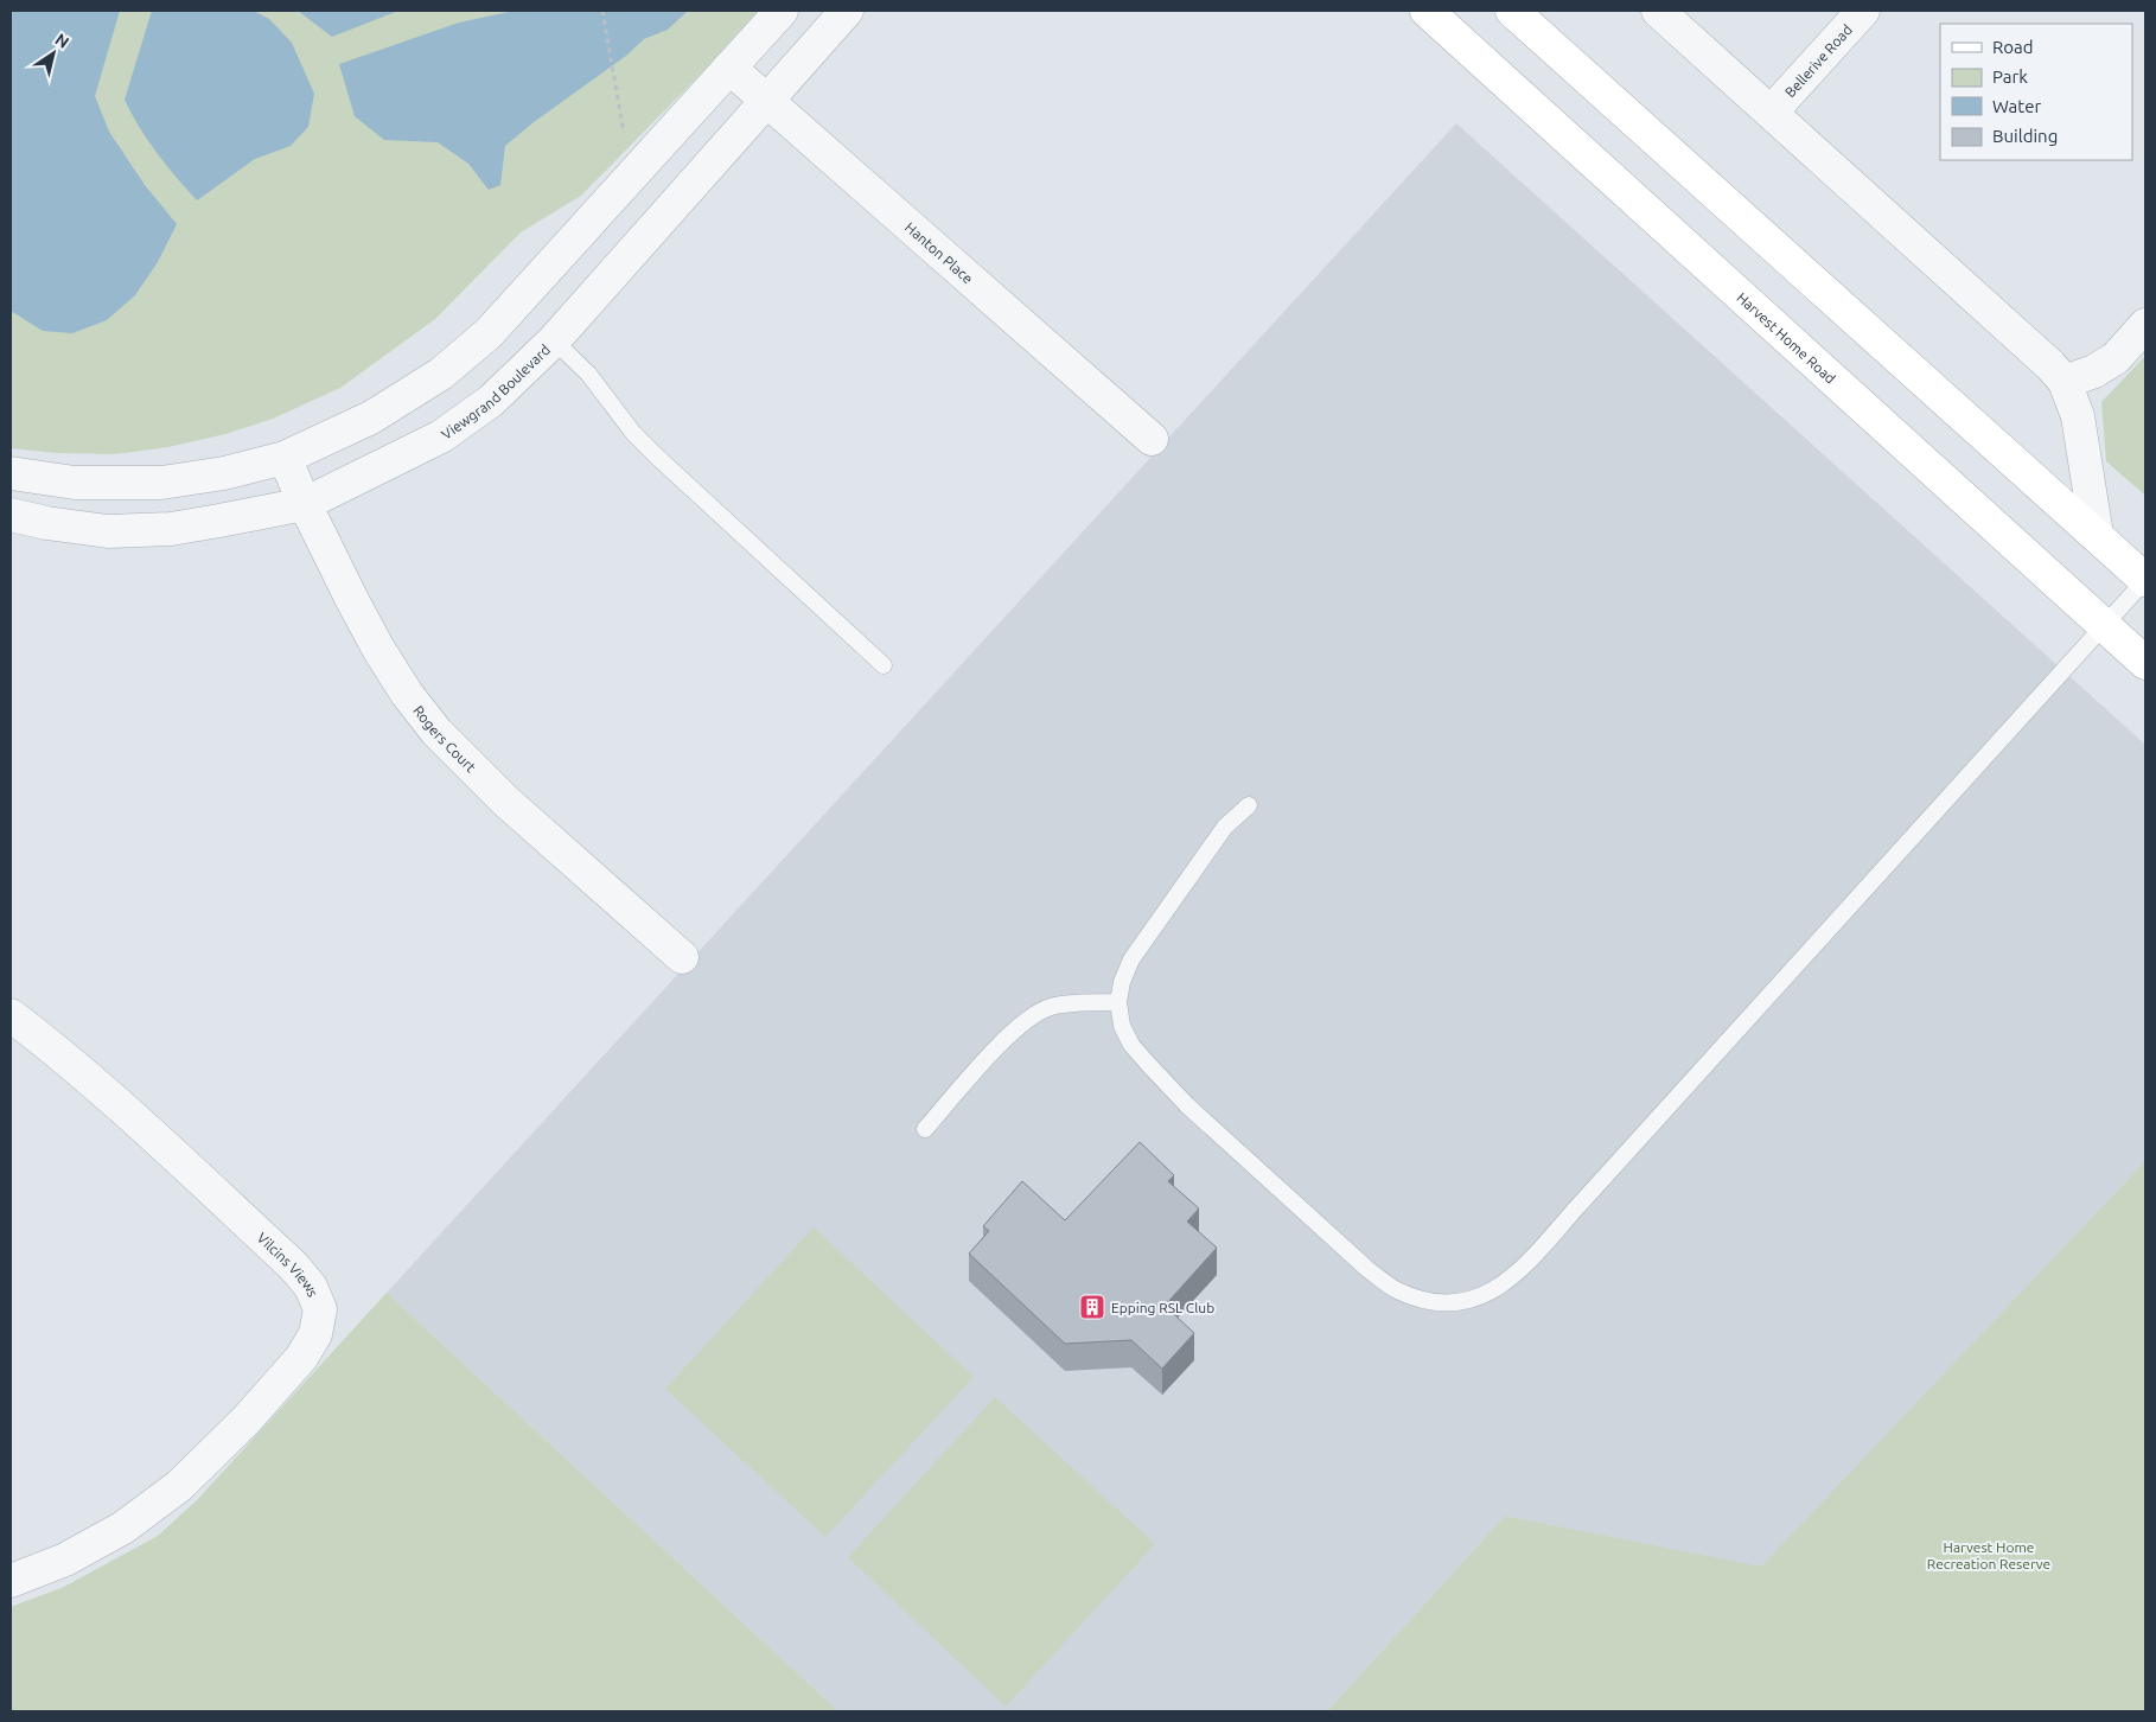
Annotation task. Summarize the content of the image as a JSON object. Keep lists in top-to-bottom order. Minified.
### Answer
{"streets":{"street":["Bellerive Road","Hanton Place","Harvest Home Road","Viewgrand Boulevard","Rogers Court","Vilcins Views"]},"crossings":[["Hanton Place","Viewgrand Boulevard"],["Viewgrand Boulevard","Rogers Court"]],"parks":["Harvest Home Recreation Reserve"],"places":{"building":["Epping RSL Club"]},"legend":["Road","Park","Water","Building"],"north":"top right"}
